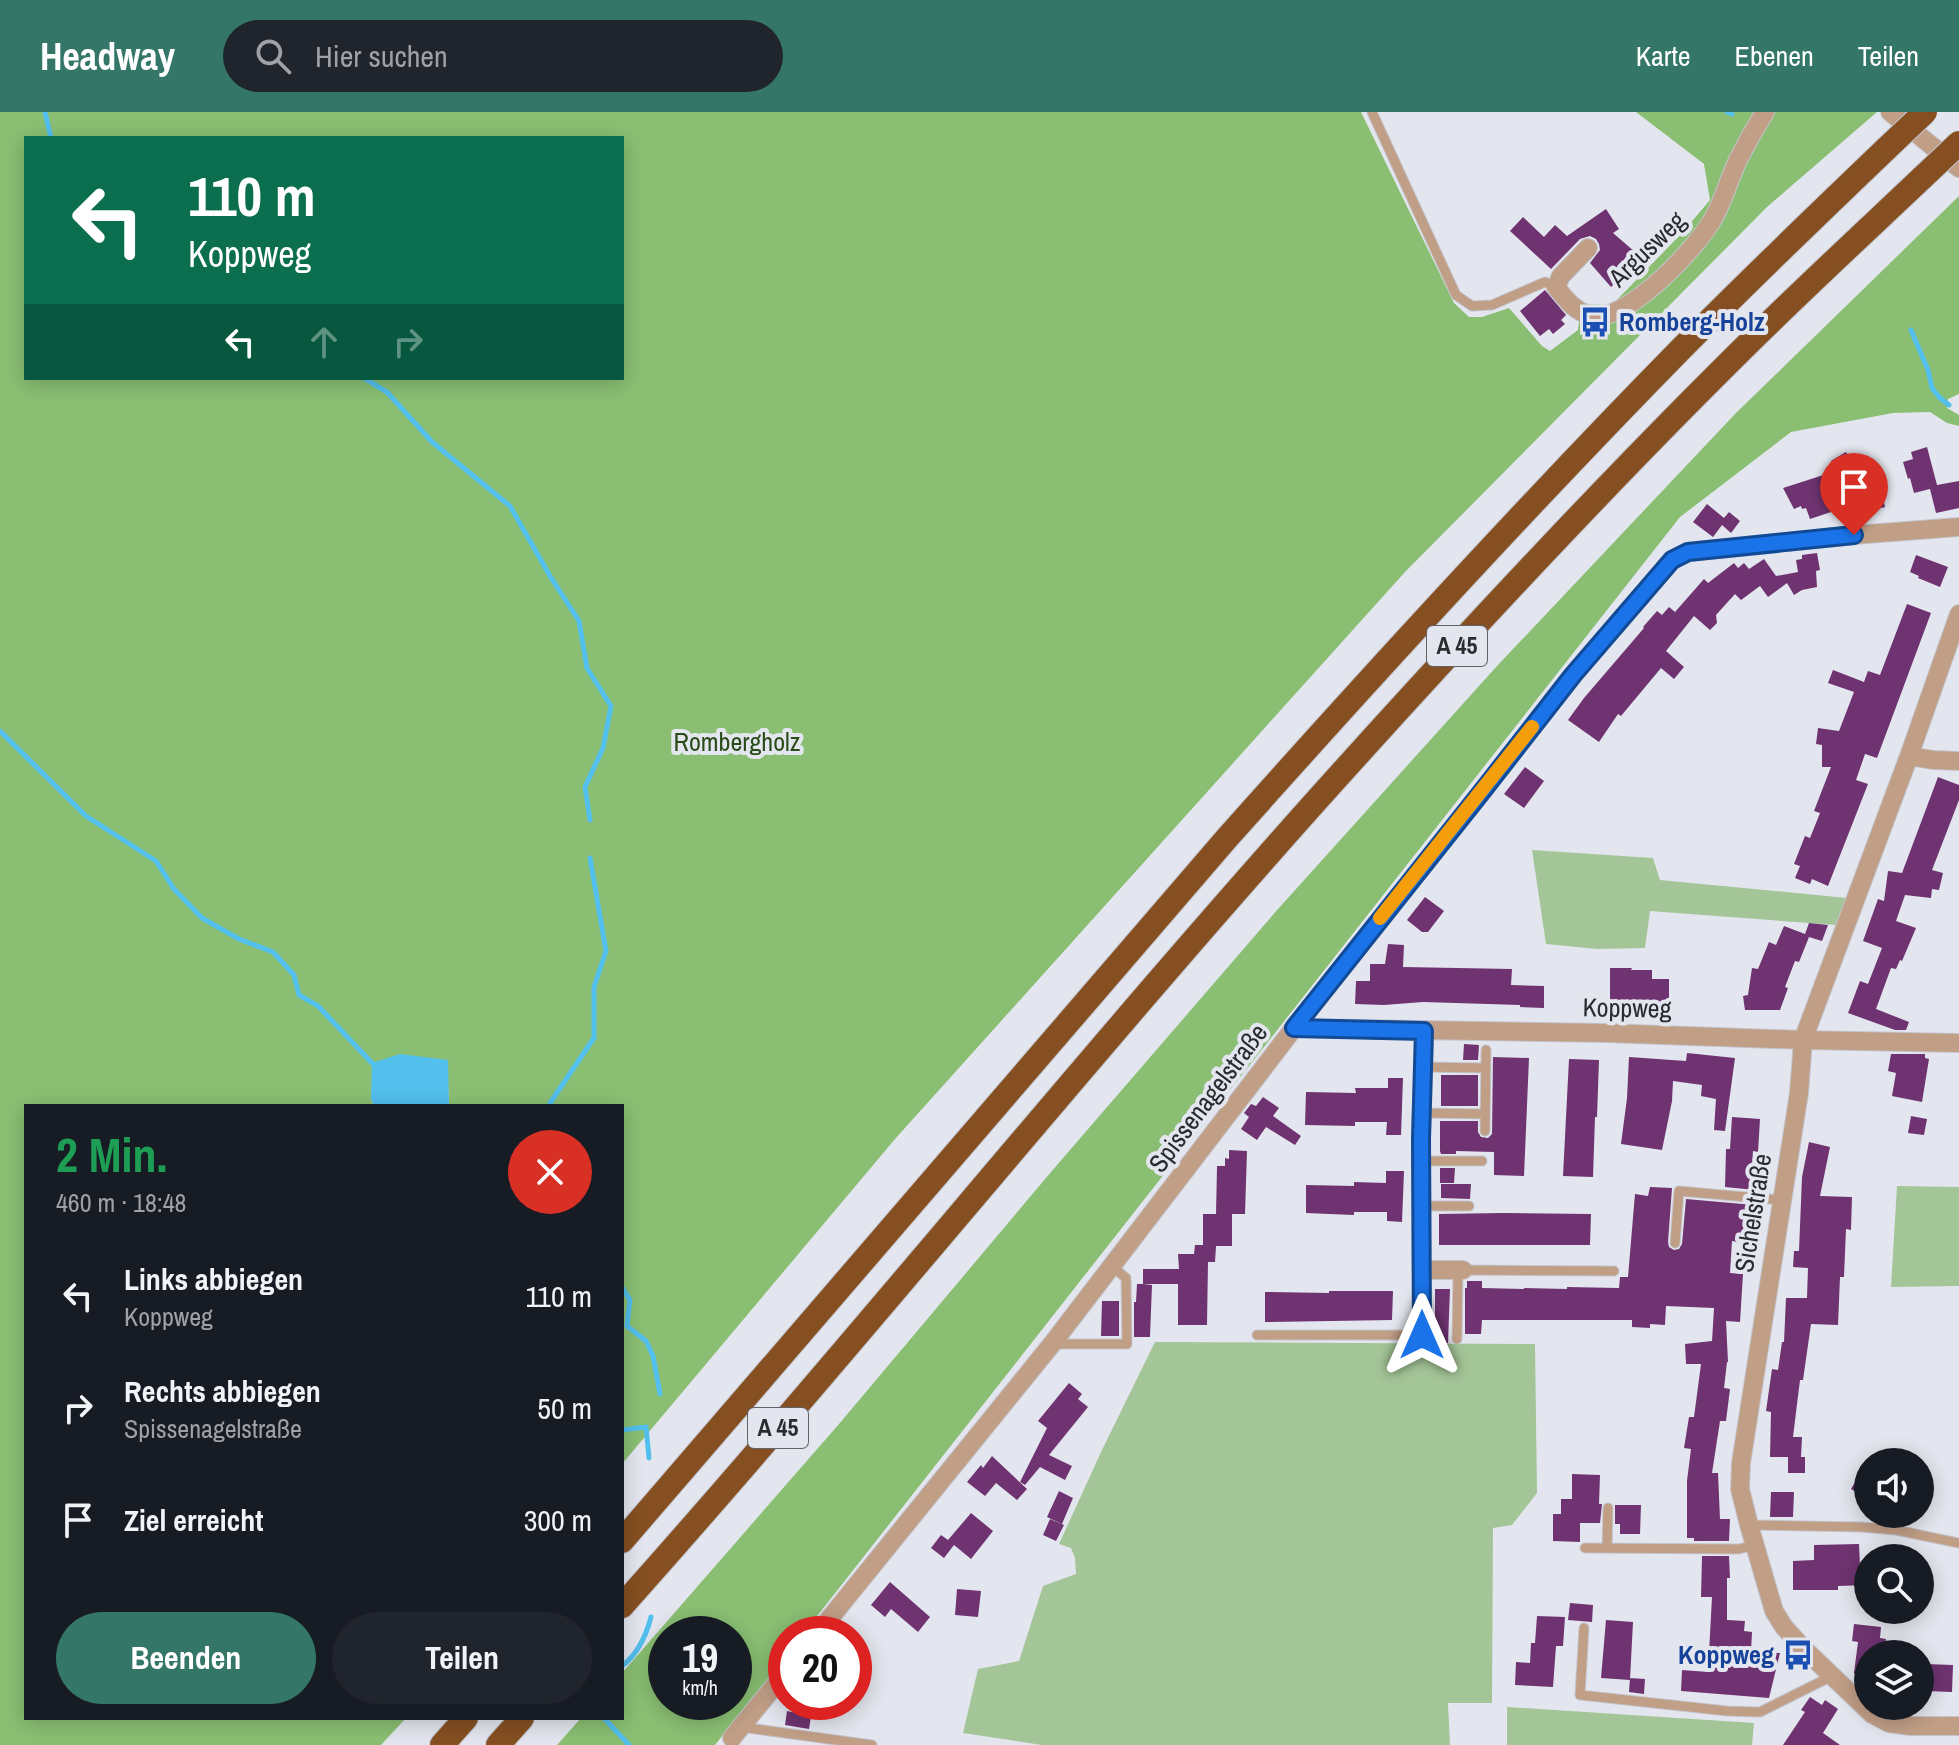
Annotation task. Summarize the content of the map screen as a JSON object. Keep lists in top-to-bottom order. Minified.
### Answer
{"streets":{"highway":["A 45"],"street":["Argusweg","Koppweg","Spissenagelstraße","Sichelstraße"]},"crossings":[["Koppweg","Spissenagelstraße"],["Koppweg","Sichelstraße"]],"parks":["Rombergholz"],"places":{"bus stop":["Romberg-Holz","Koppweg"]},"page":{"header":"Headway","search":"Hier suchen","nav":["Karte","Ebenen","Teilen"],"turn":["110 m","Koppweg"],"heading":["2 Min.","460 m · 18:48"],"list":[{"name":"Links abbiegen","note":"Koppweg","value":"110 m"},{"name":"Rechts abbiegen","note":"Spissenagelstraße","value":"50 m"},{"name":"Ziel erreicht","value":"300 m"}],"buttons":["Beenden","Teilen"],"speed":"19 km/h","limit":"20"}}
